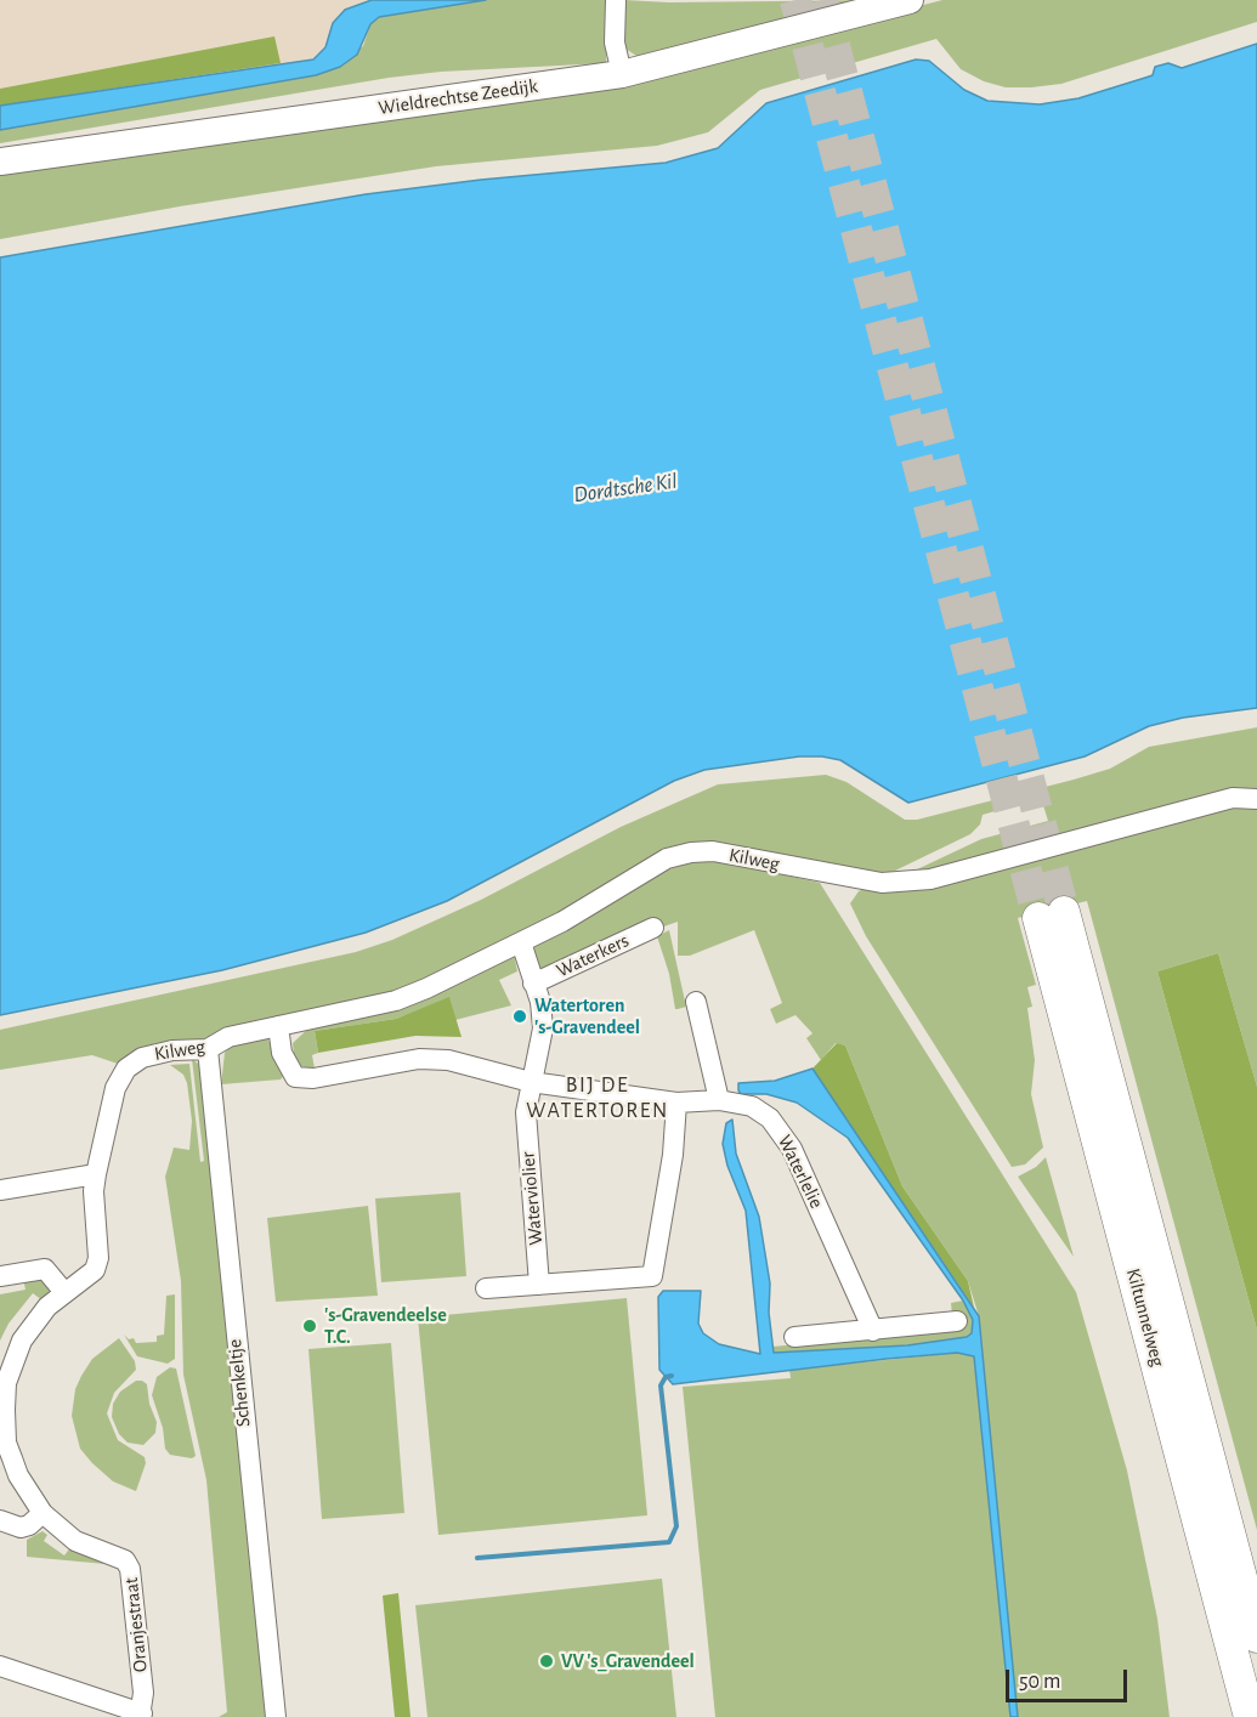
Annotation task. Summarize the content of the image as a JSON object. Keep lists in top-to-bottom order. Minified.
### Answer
{"streets":{"main road":["Kiltunnelweg"],"street":["Wieldrechtse Zeedijk","Kilweg","Waterkers","Waterlelie","Waterviolier","Schenkeltje","Oranjestraat"]},"crossings":[["Kilweg","Waterviolier"],["Kilweg","Schenkeltje"],["Kilweg","Oranjestraat"],["Waterkers","Waterviolier"],["Waterlelie","Waterviolier"]],"districts":["BIJ DE WATERTOREN"],"water":["Dordtsche Kil"],"places":["Watertoren 's-Gravendeel","'s-Gravendeelse T.C.","VV 's_Gravendeel"],"scale_bar":"50 m"}
